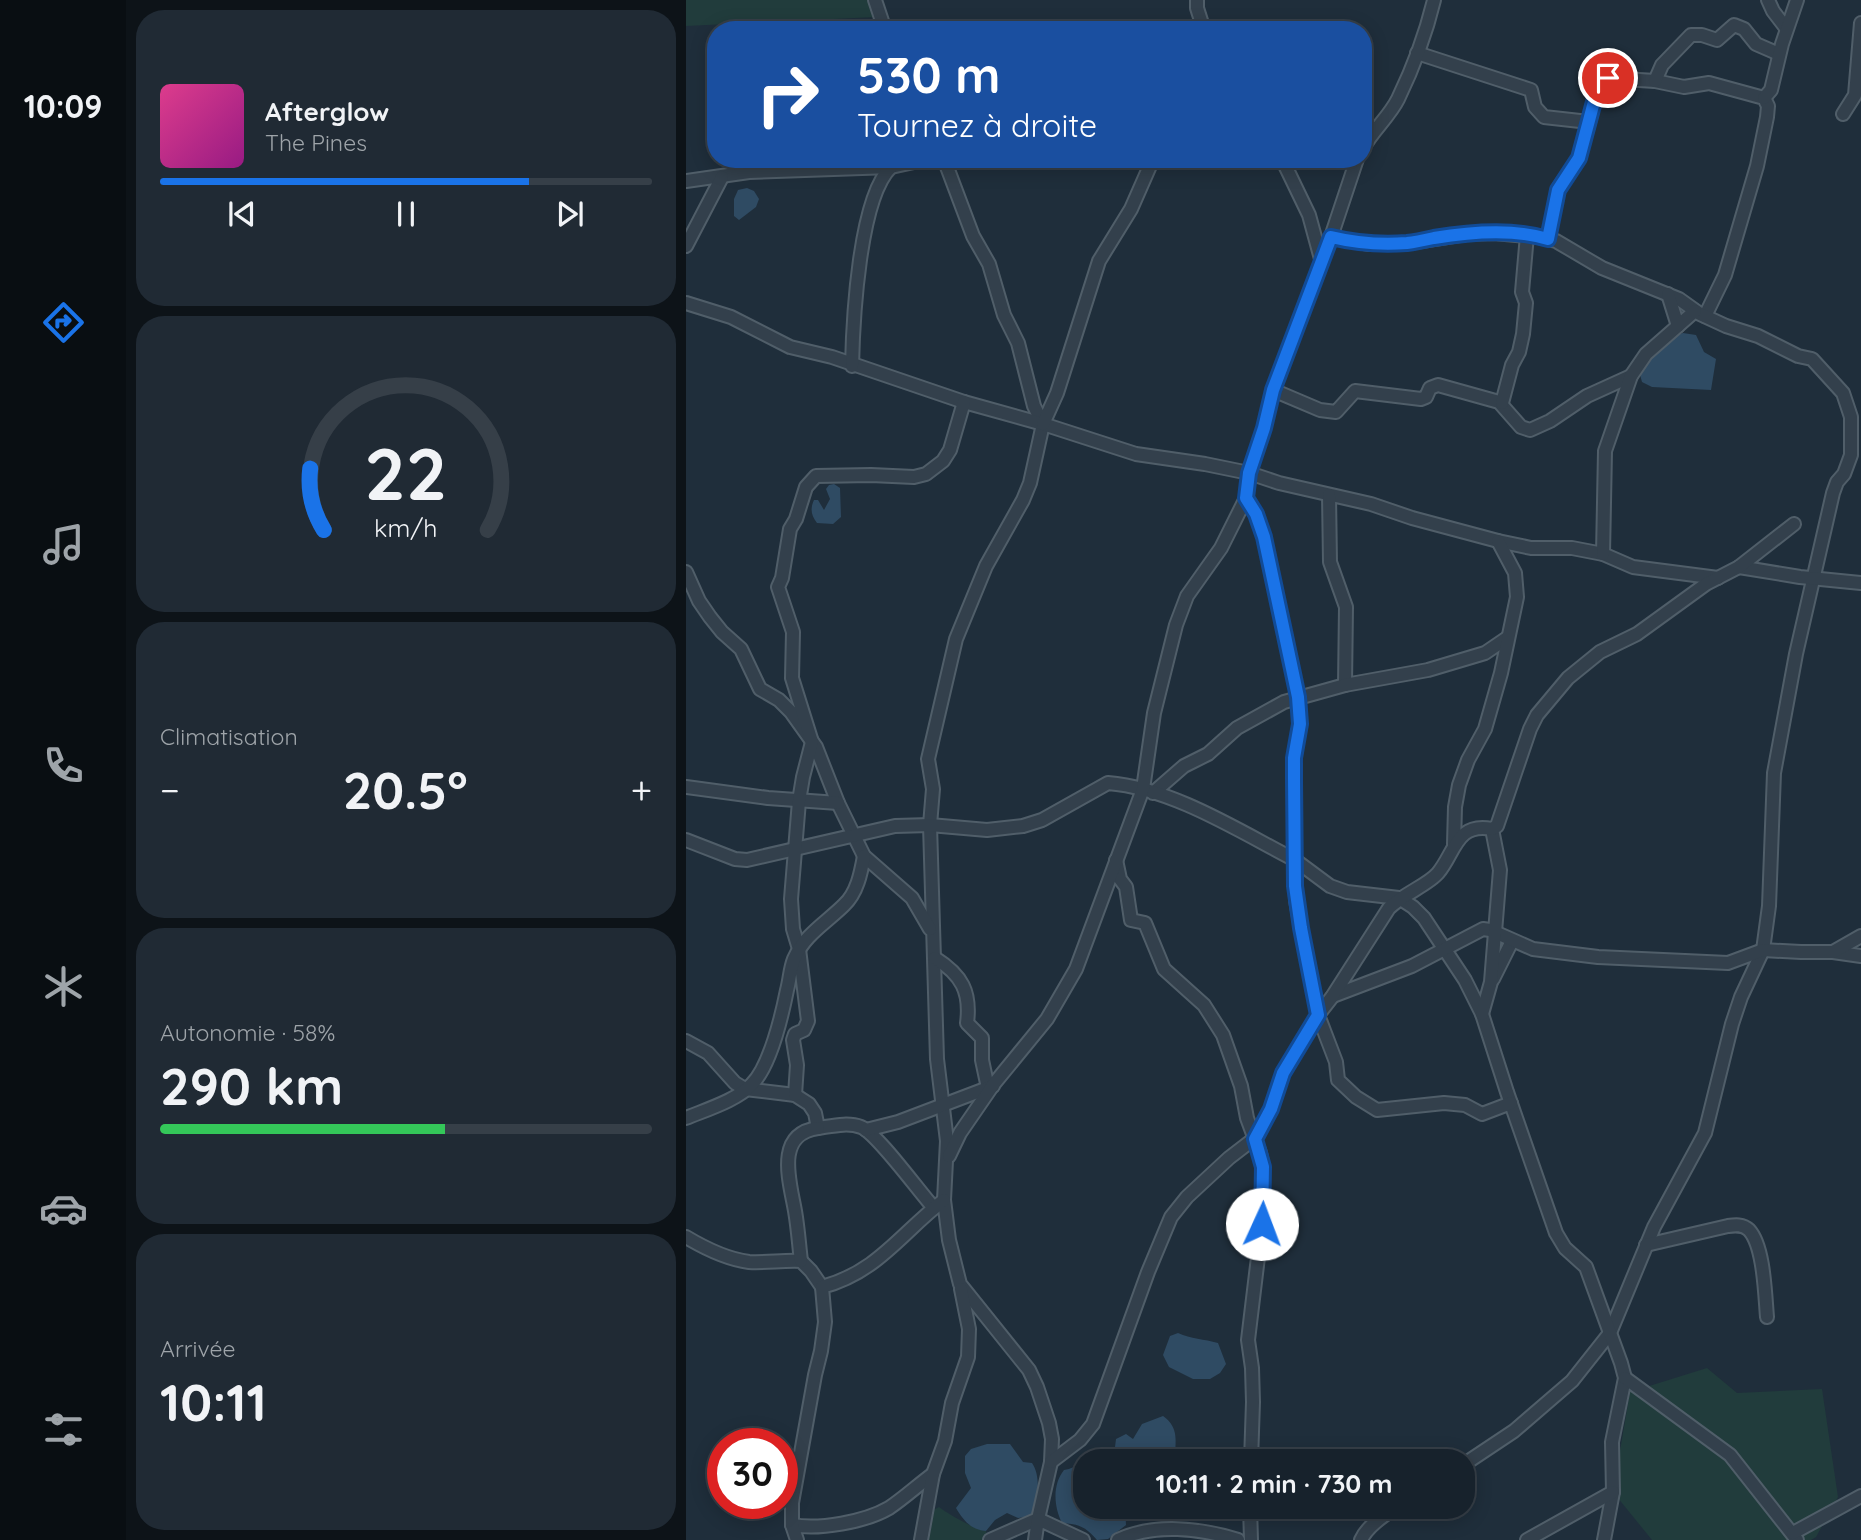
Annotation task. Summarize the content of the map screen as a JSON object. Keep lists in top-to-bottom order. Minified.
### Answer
{"page":{"tabs":"10:09","turn":["530 m","Tournez à droite"],"song":["Afterglow","The Pines"],"tile":["Climatisation",["Autonomie · 58%","290 km"],["Arrivée","10:11"]],"heat":["−","20.5°","+"],"limit":"30","trip":"10:11 · 2 min · 730 m","gauge":["22","km/h"]}}
